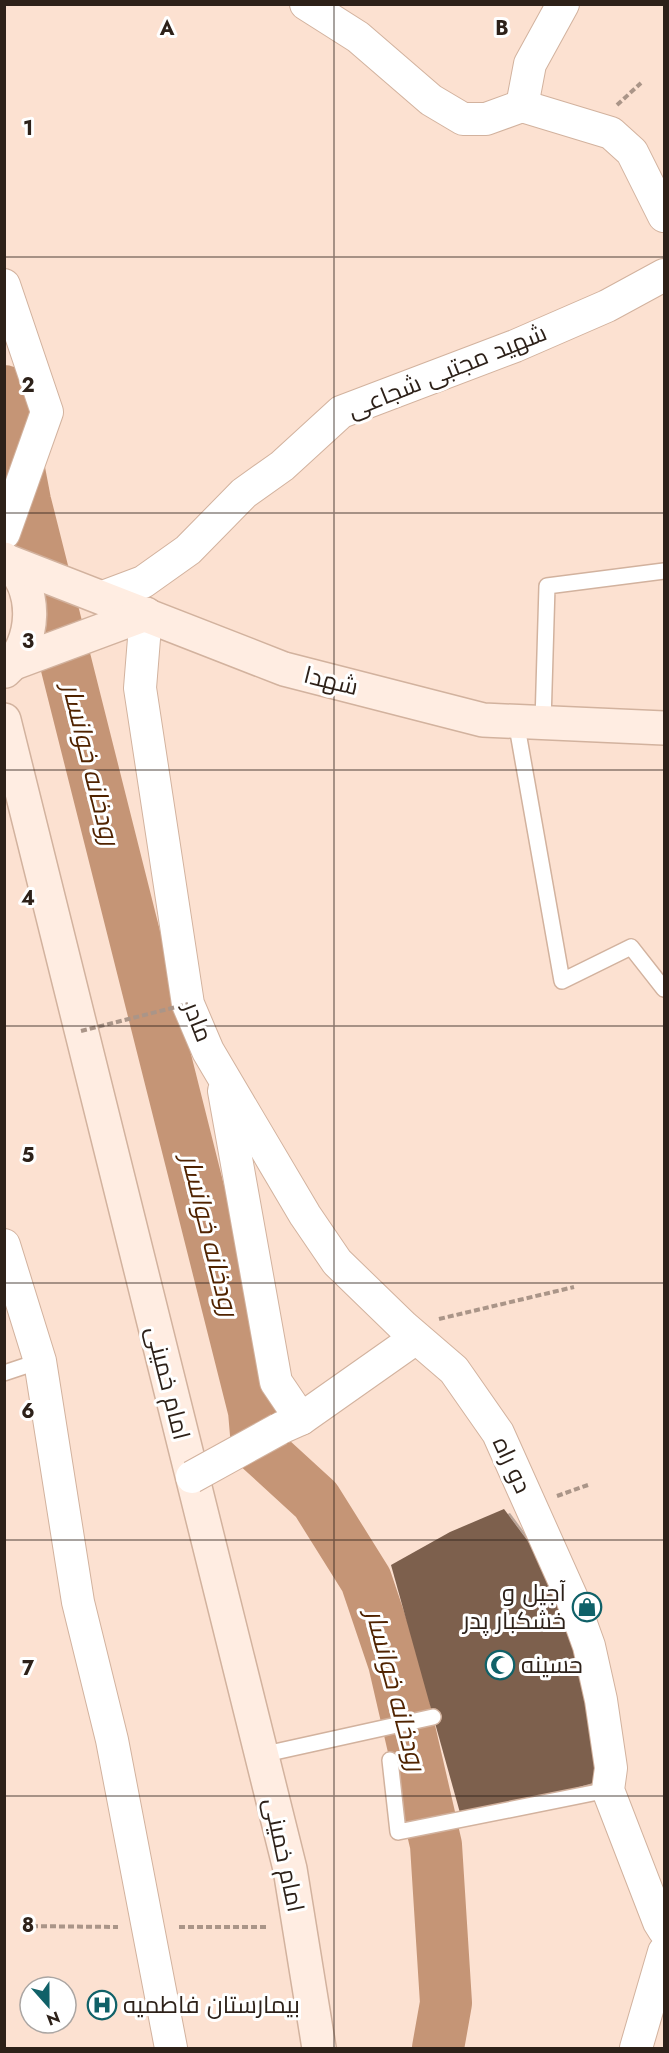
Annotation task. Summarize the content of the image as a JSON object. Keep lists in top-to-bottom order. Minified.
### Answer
{"streets":{"main road":["شهدا","امام خمینی"],"street":["شهید مجتبی شجاعی","مادر","دو راه"]},"crossings":[["شهید مجتبی شجاعی","شهدا"],["شهدا","مادر"],["مادر","دو راه"]],"water":["رودخانه خوانسار"],"places":{"shop":["آجیل و خشکبار پدر"],"mosque":["حسینه"],"hospital":["بیمارستان فاطمیه"]},"north":"bottom","grid":{"columns":["A","B"],"rows":["1","2","3","4","5","6","7","8"]}}
